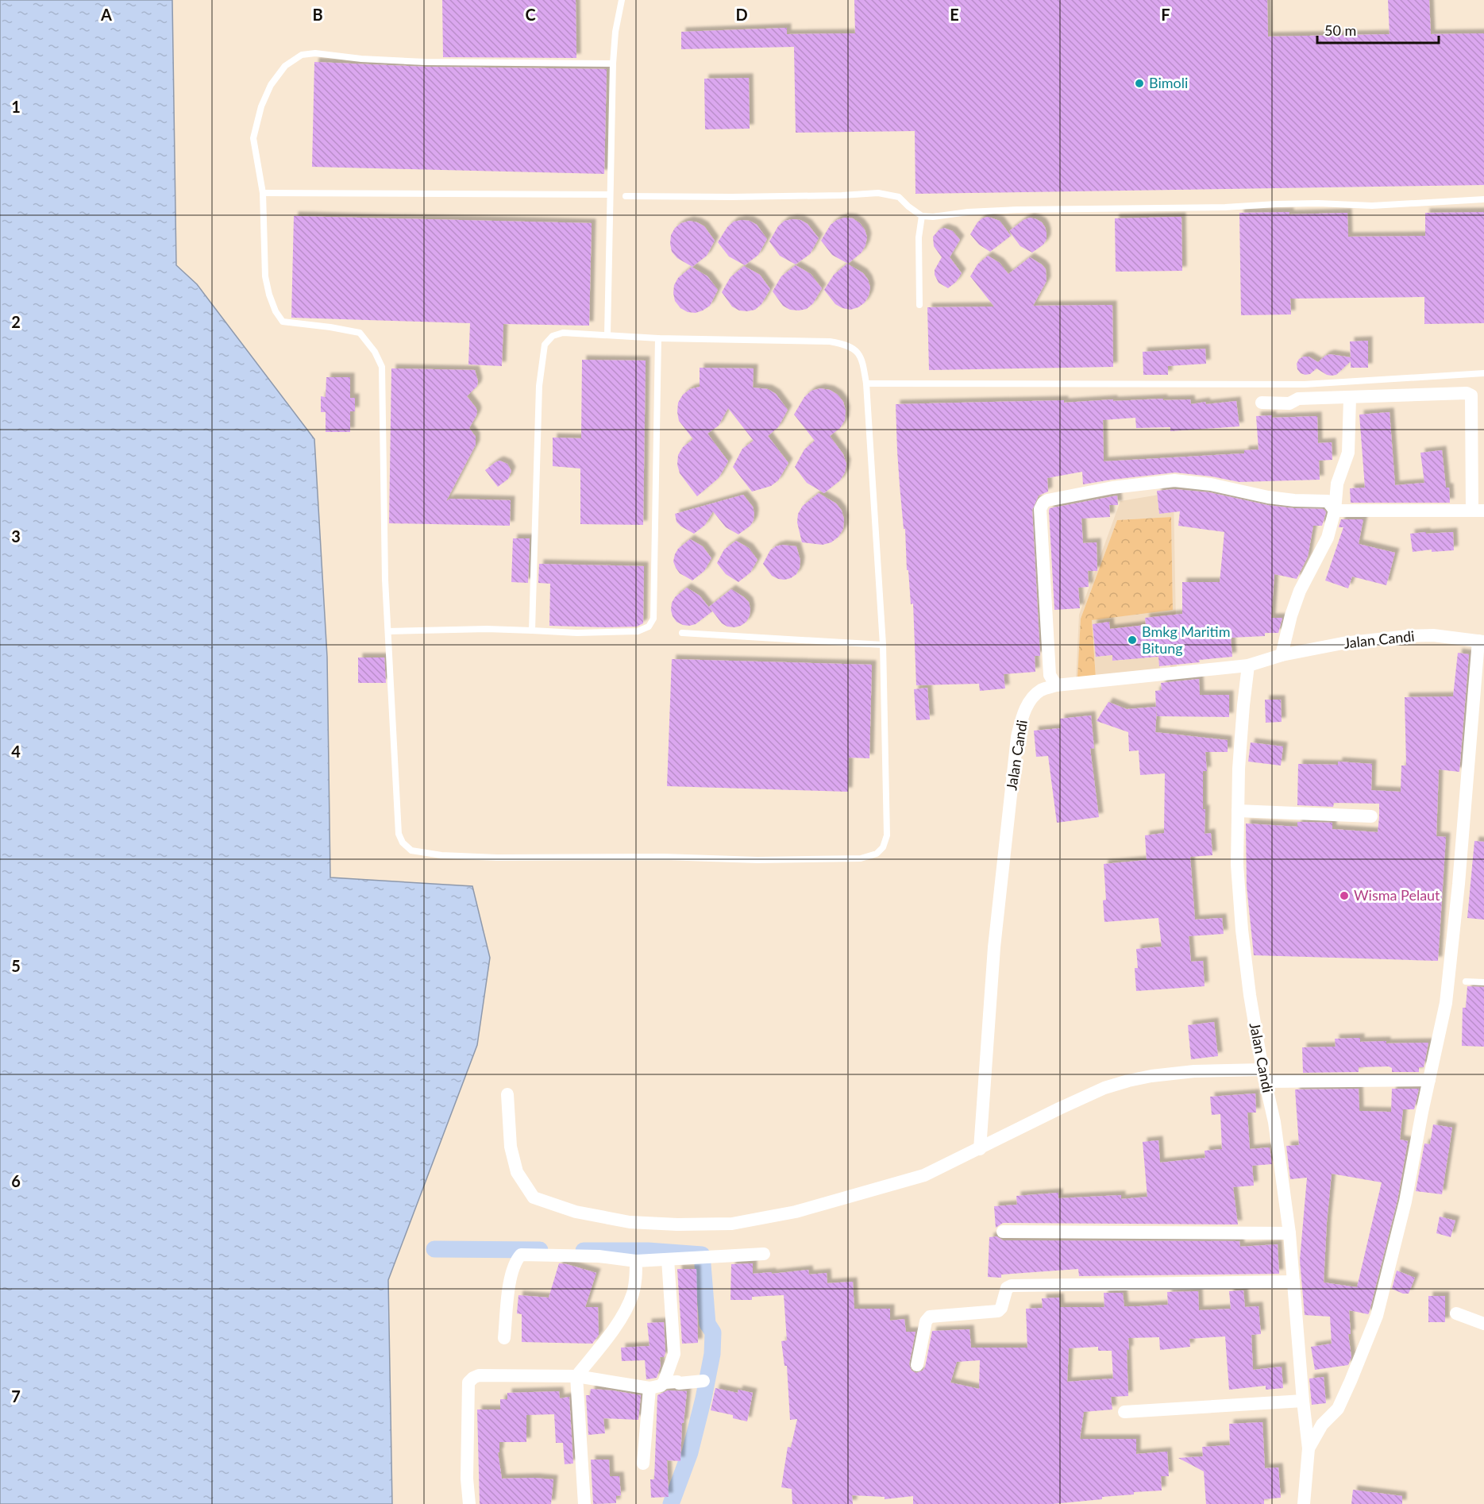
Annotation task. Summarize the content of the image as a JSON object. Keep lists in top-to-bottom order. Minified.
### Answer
{"streets":{"street":["Jalan Candi"]},"places":["Bimoli","Bmkg Maritim Bitung","Wisma Pelaut"],"scale_bar":"50 m","grid":{"columns":["A","B","C","D","E","F"],"rows":["1","2","3","4","5","6","7"]}}
